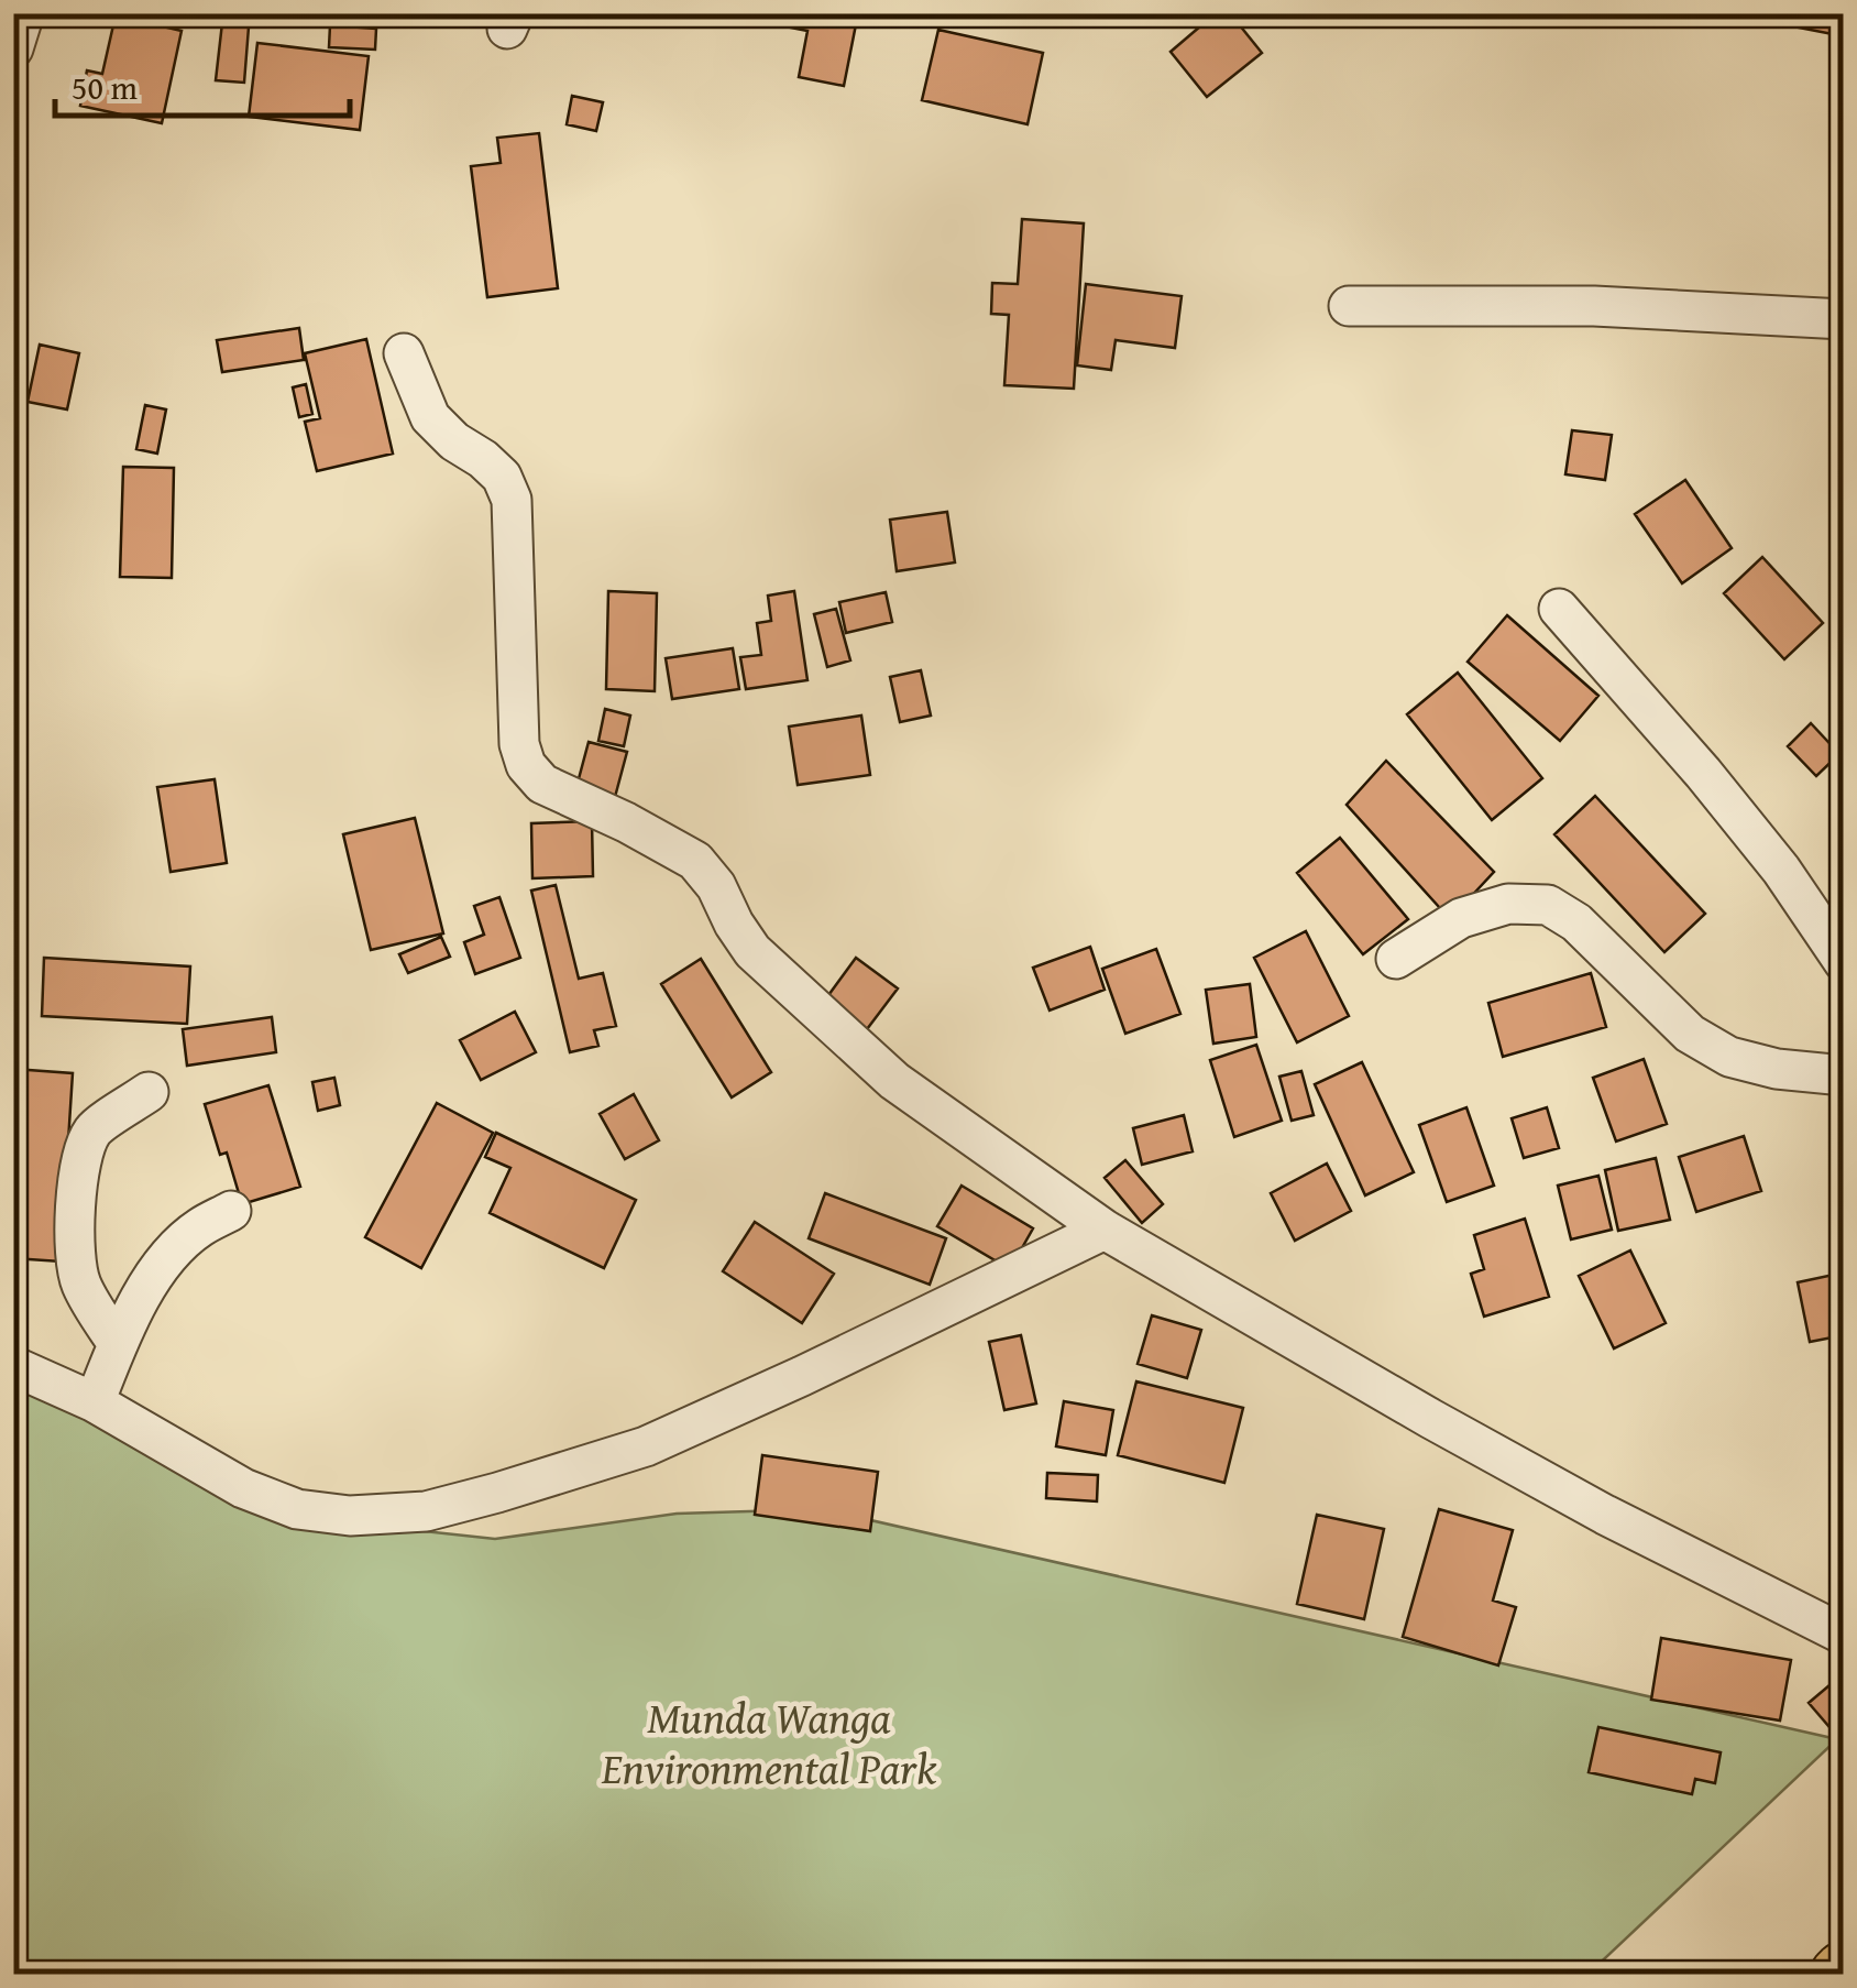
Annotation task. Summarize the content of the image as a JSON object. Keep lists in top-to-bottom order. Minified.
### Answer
{"parks":["Munda Wanga Environmental Park"],"scale_bar":"50 m"}
